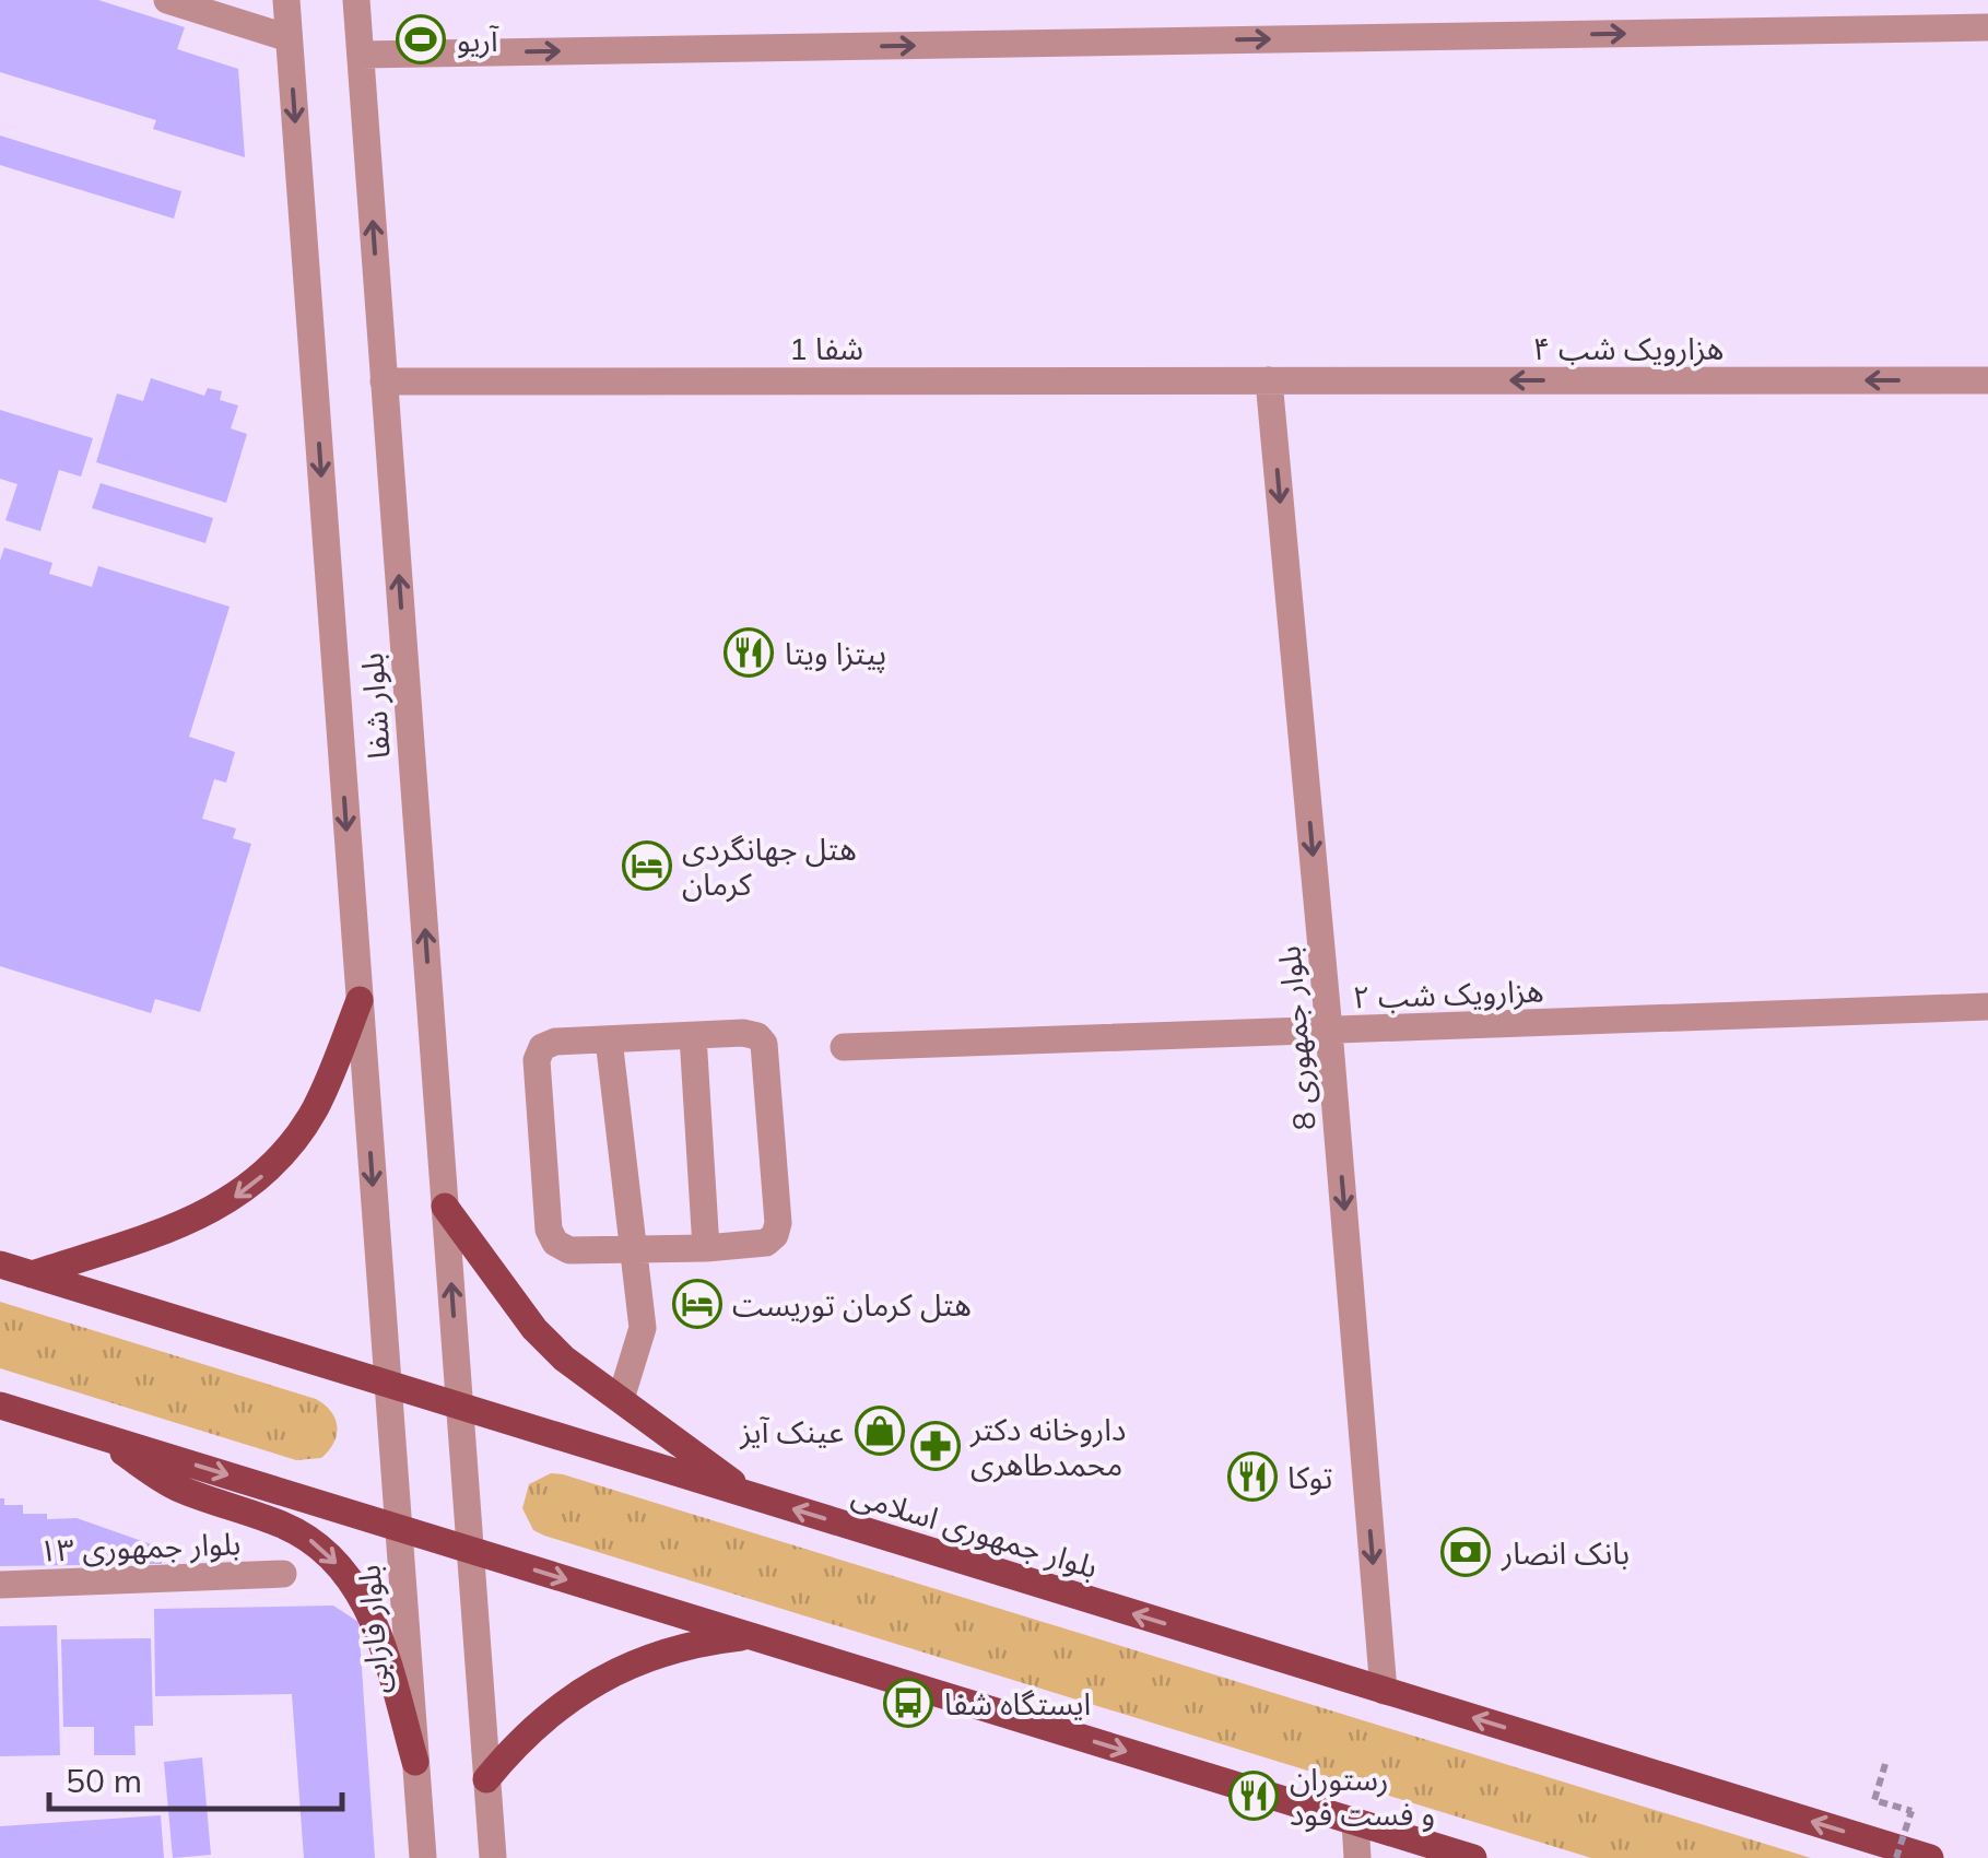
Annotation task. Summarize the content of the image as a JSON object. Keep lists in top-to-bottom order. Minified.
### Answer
{"streets":{"main road":["بلوار جمهوری اسلامی"],"street":["شفا 1","هزارویک شب ۴","بلوار شفا","هزارویک شب ۲","بلوار جمهوری 8","بلوار جمهوری ۱۳","بلوار فارابی"]},"crossings":[["شفا 1","هزارویک شب ۴"],["شفا 1","بلوار شفا"],["شفا 1","بلوار جمهوری 8"],["هزارویک شب ۴","بلوار جمهوری 8"],["بلوار شفا","بلوار جمهوری اسلامی"],["بلوار شفا","بلوار فارابی"],["هزارویک شب ۲","بلوار جمهوری 8"],["بلوار جمهوری 8","بلوار جمهوری اسلامی"],["بلوار جمهوری اسلامی","بلوار فارابی"]],"one_way":["هزارویک شب ۴","بلوار جمهوری 8"],"places":{"sports":["آریو"],"restaurant":["پیتزا ویتا","توکا","رستوران و فست فود"],"hotel":["هتل جهانگردی کرمان","هتل کرمان توریست"],"shop":["عینک آیز"],"pharmacy":["داروخانه دکتر محمدطاهری"],"bank":["بانک انصار"],"bus stop":["ایستگاه شفا"]},"scale_bar":"50 m"}
